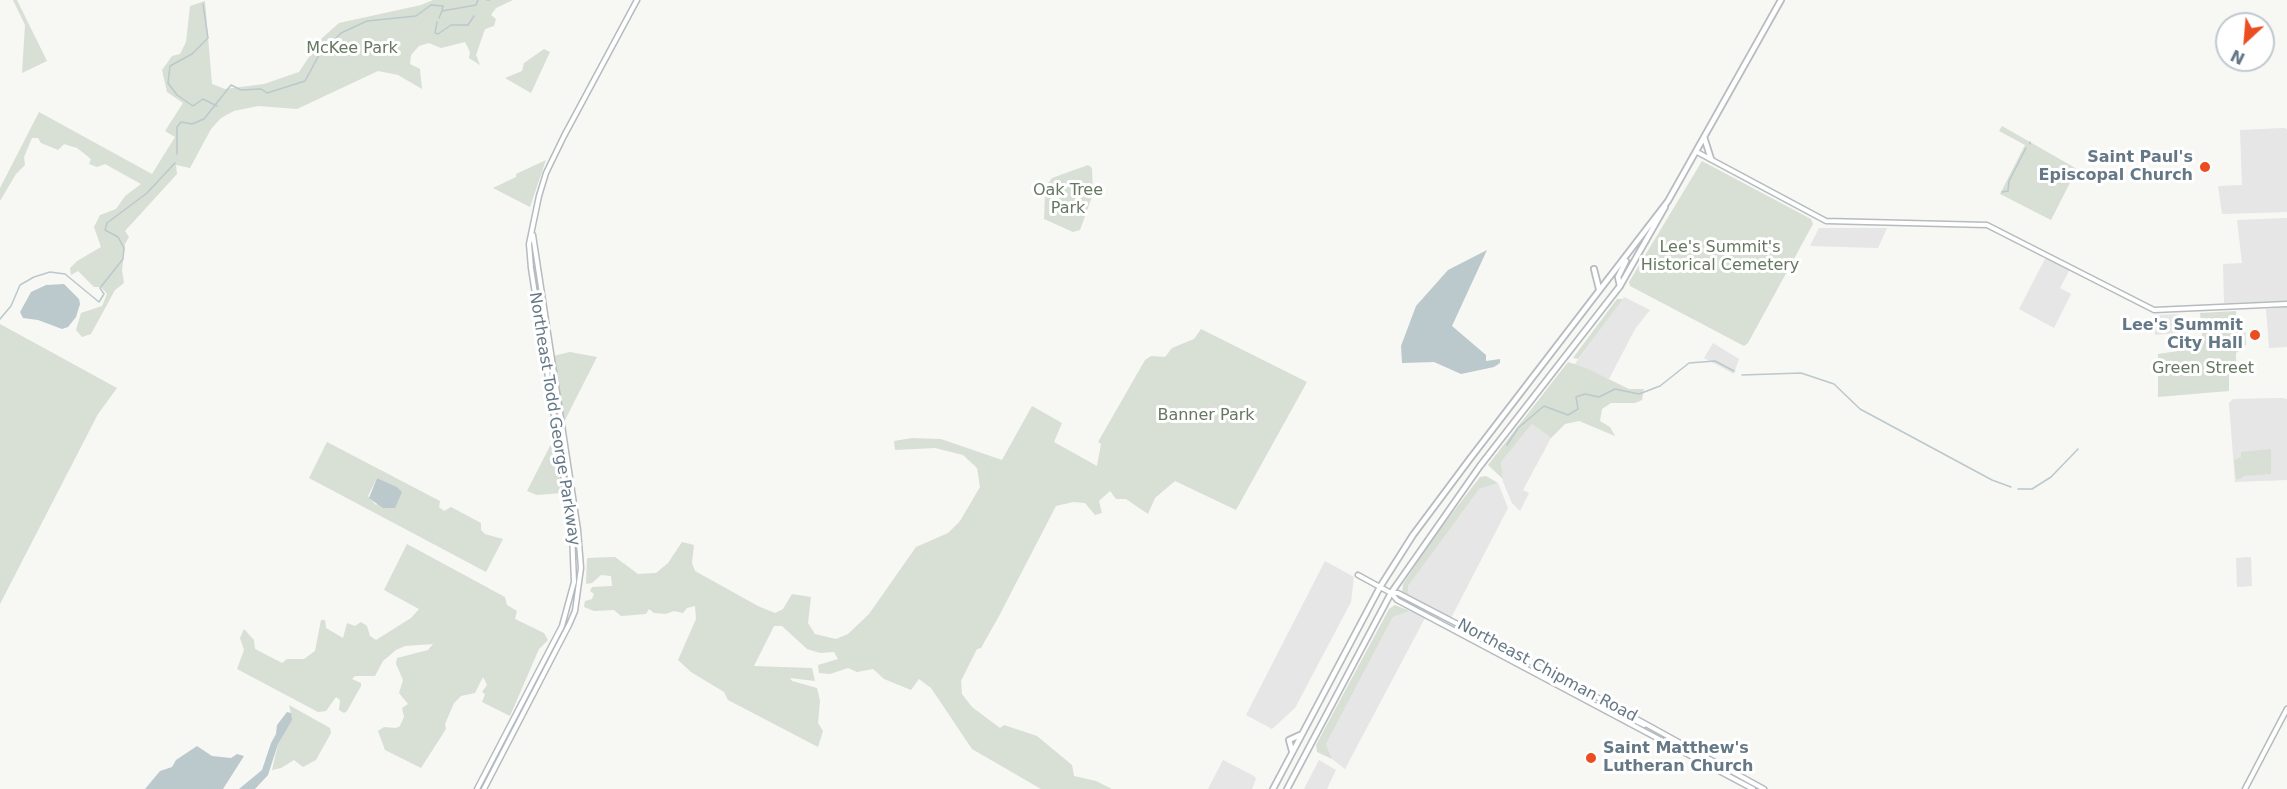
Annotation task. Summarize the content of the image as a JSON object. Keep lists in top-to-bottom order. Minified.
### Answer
{"streets":{"main road":["Northeast Todd George Parkway","Northeast Chipman Road"]},"parks":["McKee Park","Oak Tree Park","Lee's Summit's Historical Cemetery","Green Street","Banner Park"],"places":["Saint Paul's Episcopal Church","Lee's Summit City Hall","Saint Matthew's Lutheran Church"],"north":"bottom left"}
